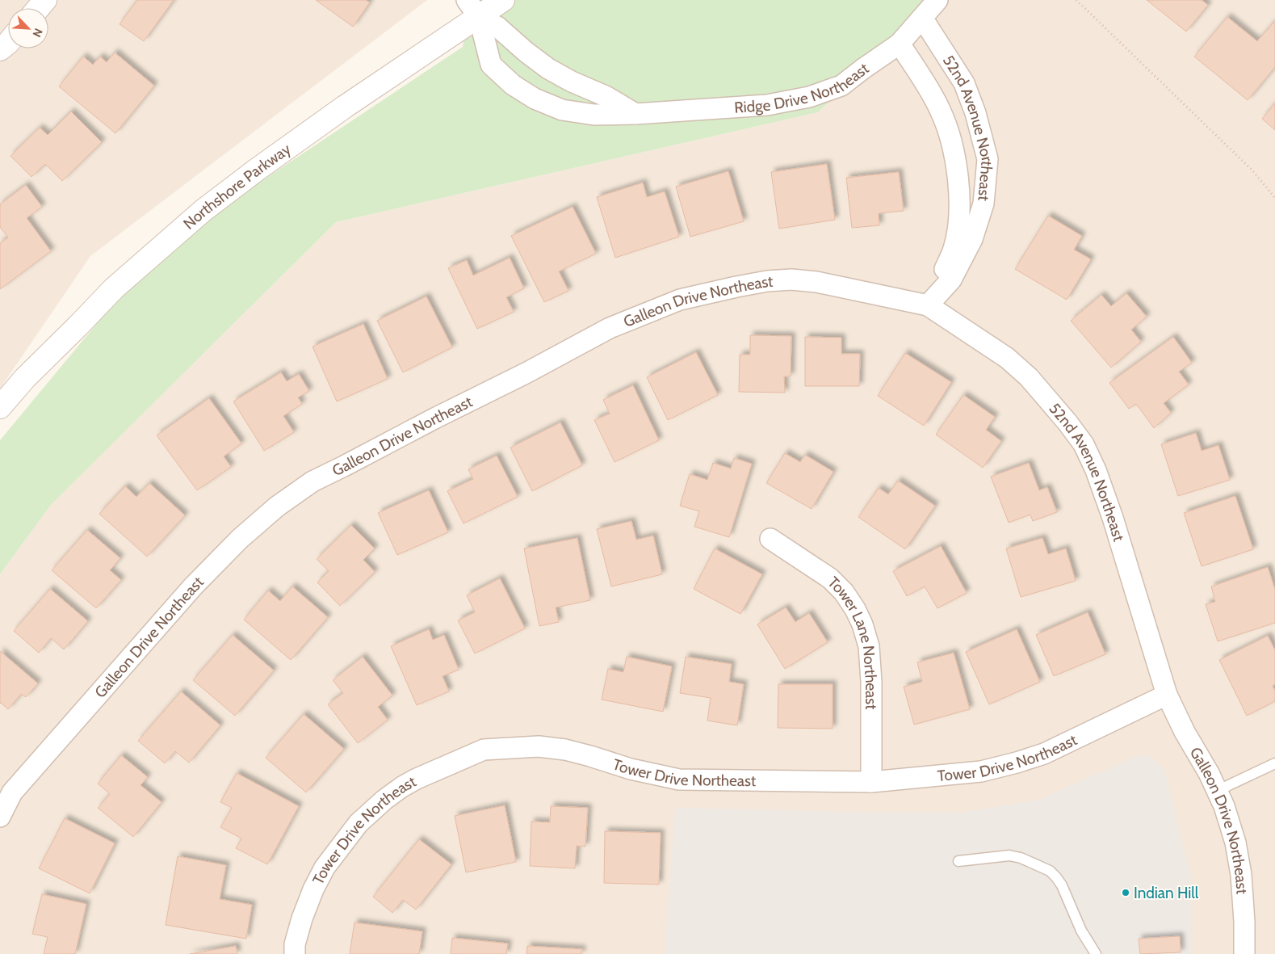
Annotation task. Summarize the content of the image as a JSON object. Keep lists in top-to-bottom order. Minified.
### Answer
{"streets":{"street":["Ridge Drive Northeast","52nd Avenue Northeast","Northshore Parkway","Galleon Drive Northeast","Tower Lane Northeast","Tower Drive Northeast"]},"crossings":[["Ridge Drive Northeast","52nd Avenue Northeast"],["Ridge Drive Northeast","Northshore Parkway"],["52nd Avenue Northeast","Galleon Drive Northeast"],["52nd Avenue Northeast","Tower Drive Northeast"],["Galleon Drive Northeast","Tower Drive Northeast"],["Tower Lane Northeast","Tower Drive Northeast"]],"places":["Indian Hill"],"north":"bottom right"}
